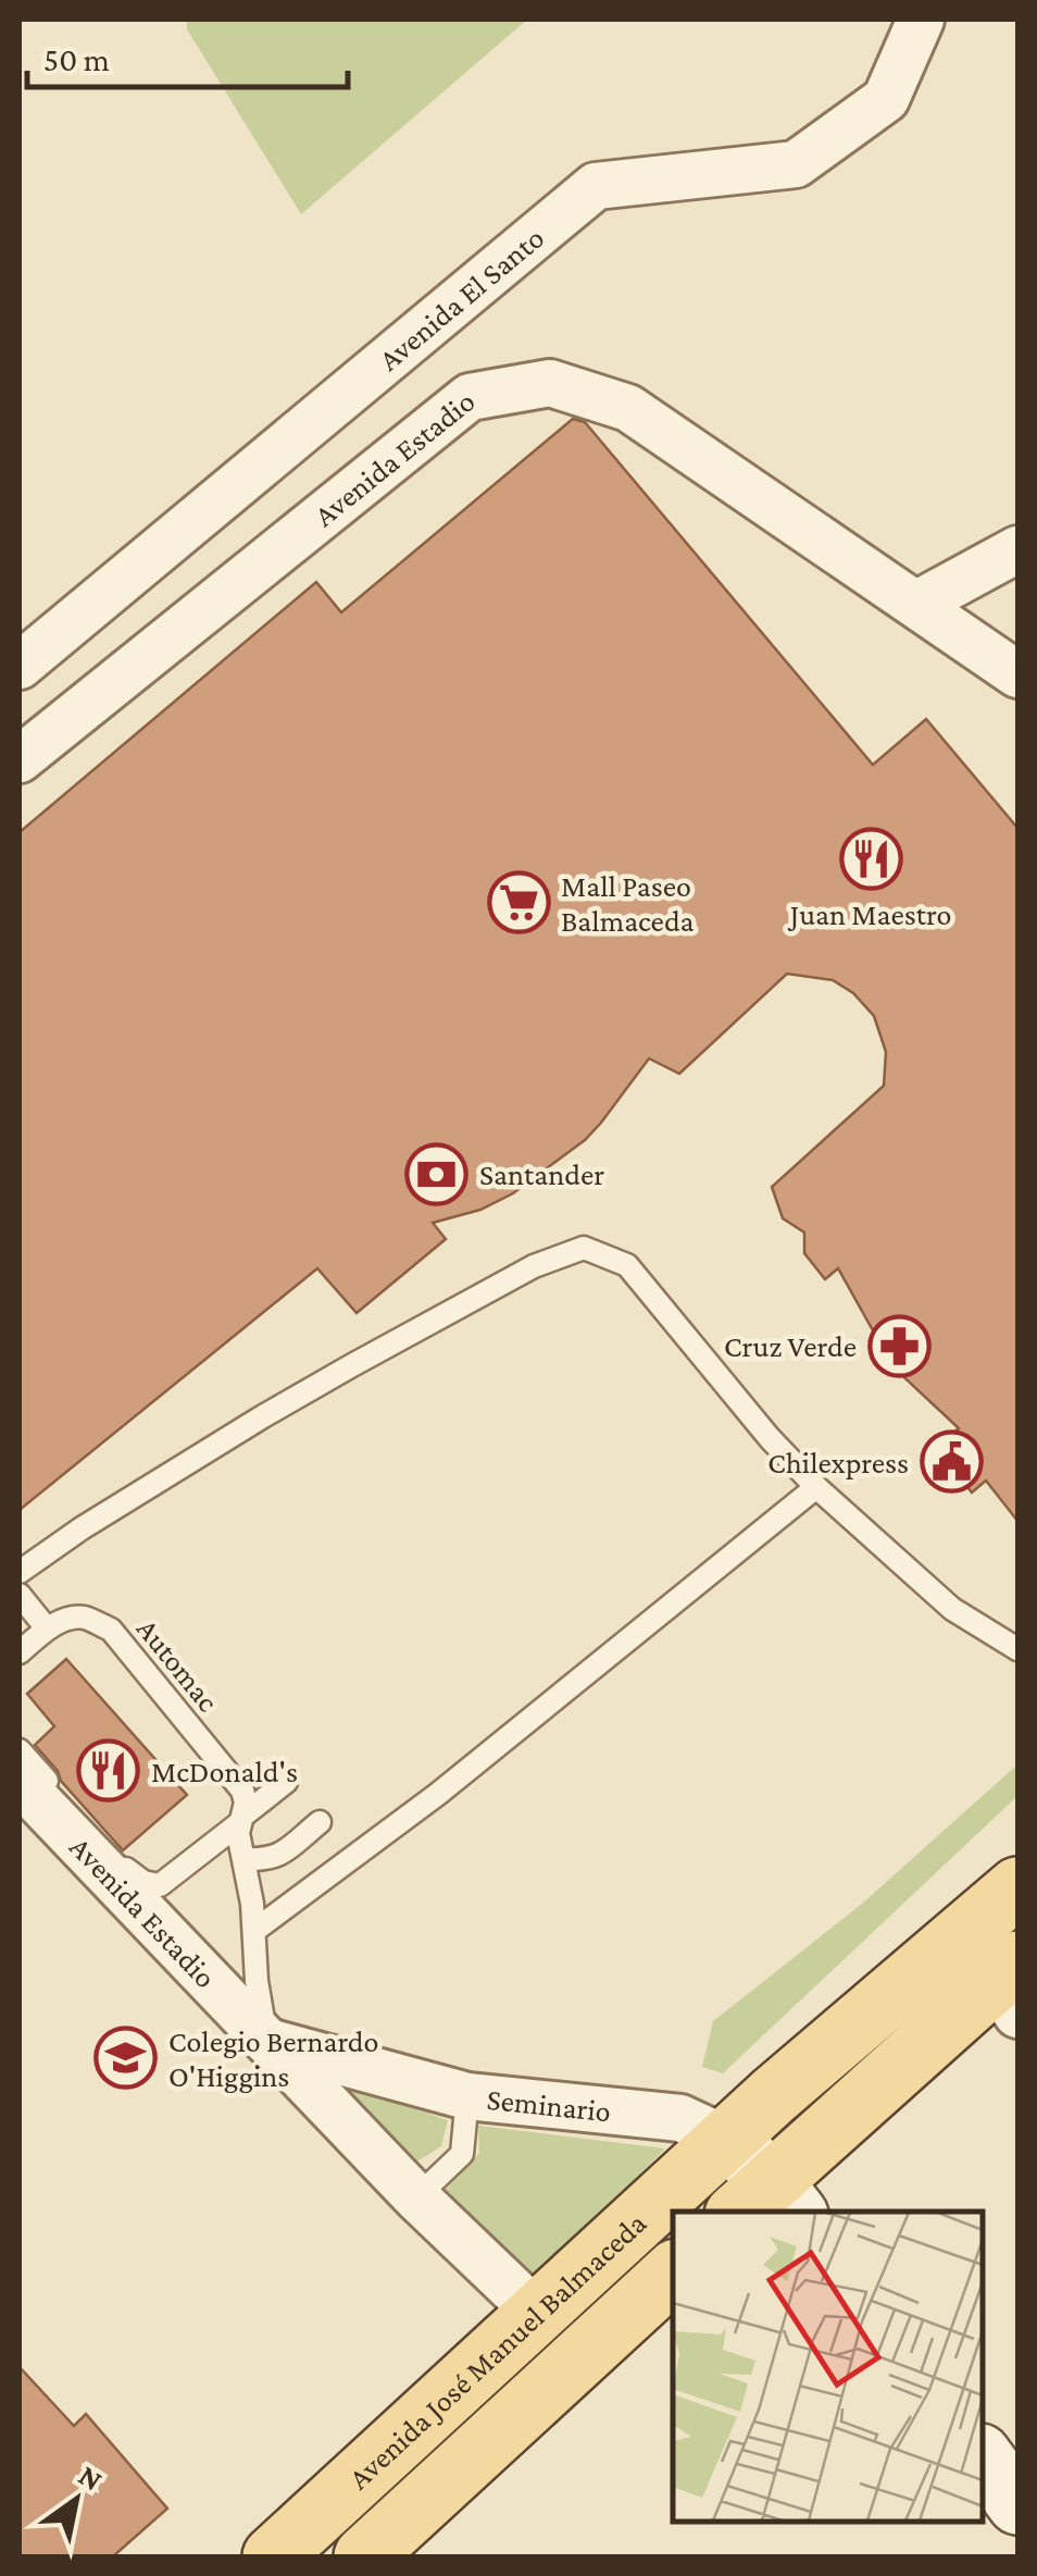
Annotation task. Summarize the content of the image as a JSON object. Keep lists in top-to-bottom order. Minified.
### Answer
{"streets":{"main road":["Avenida José Manuel Balmaceda"],"street":["Avenida El Santo","Avenida Estadio","Seminario"],"lane":["Automac"]},"crossings":[["Avenida Estadio","Automac"],["Avenida Estadio","Seminario"],["Avenida Estadio","Avenida José Manuel Balmaceda"],["Automac","Seminario"],["Seminario","Avenida José Manuel Balmaceda"]],"places":{"restaurant":["Juan Maestro","McDonald's"],"supermarket":["Mall Paseo Balmaceda"],"bank":["Santander"],"pharmacy":["Cruz Verde"],"public building":["Chilexpress"],"school or university":["Colegio Bernardo O'Higgins"]},"scale_bar":"50 m","north":"top right"}
